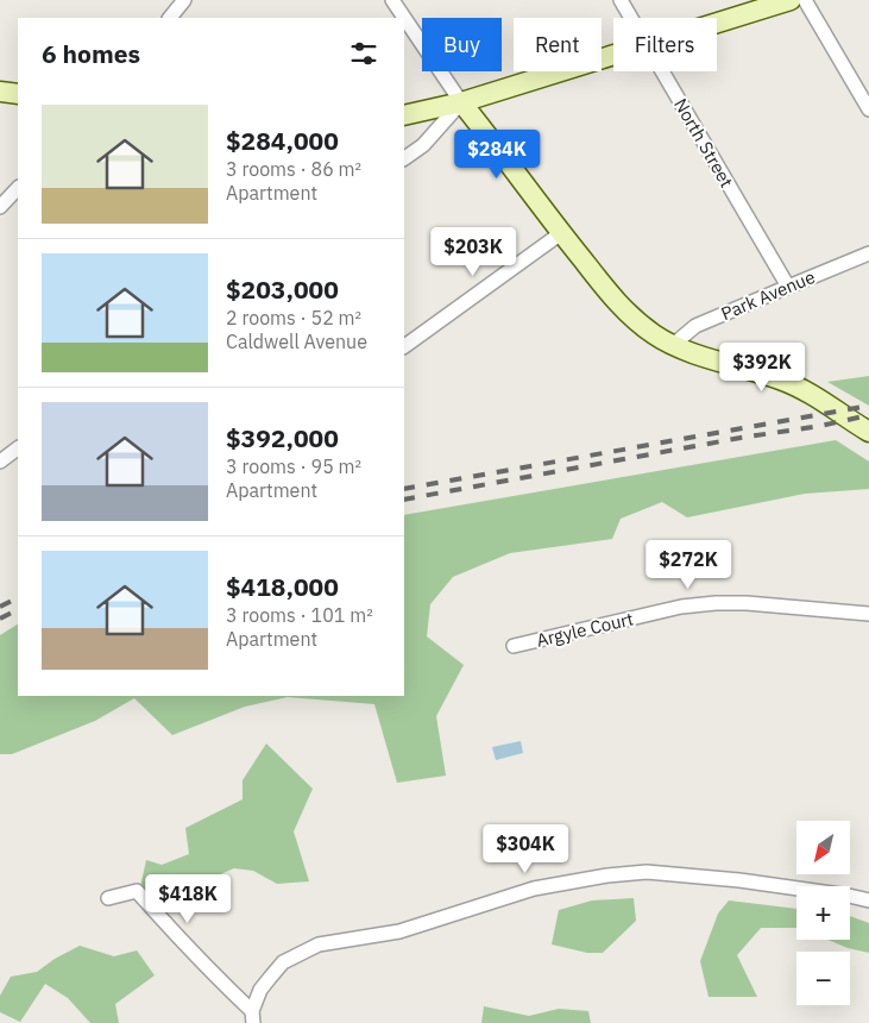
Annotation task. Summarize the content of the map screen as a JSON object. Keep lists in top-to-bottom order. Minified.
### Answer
{"streets":{"street":["North Street","Park Avenue","Argyle Court"]},"crossings":[["North Street","Park Avenue"]],"north":"bottom left","page":{"chip":["Buy","Rent","Filters"],"heading":"6 homes","list":[{"name":"$284,000","note":"3 rooms · 86 m² · Apartment"},{"name":"$203,000","note":"2 rooms · 52 m² · Caldwell Avenue"},{"name":"$392,000","note":"3 rooms · 95 m² · Apartment"},{"name":"$418,000","note":"3 rooms · 101 m² · Apartment"}],"price":["$284K","$203K","$392K","$272K","$304K","$418K"],"map_buttons":["+","−"]}}
